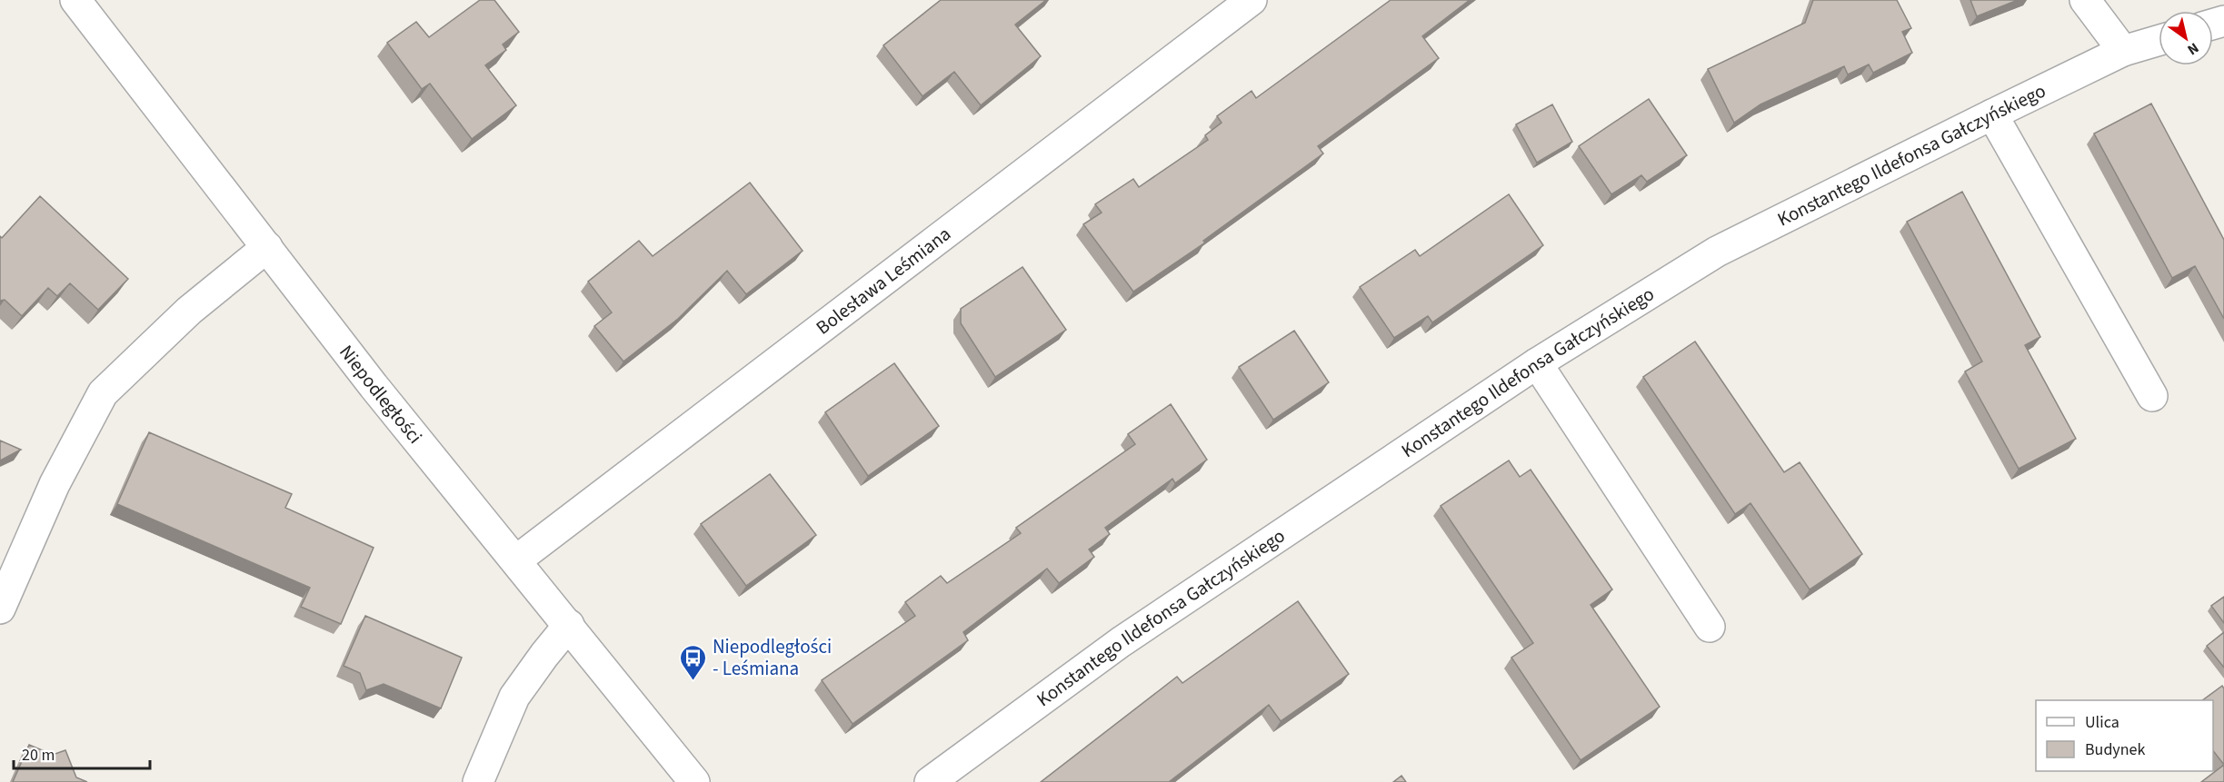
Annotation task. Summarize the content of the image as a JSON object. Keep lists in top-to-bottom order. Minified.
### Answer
{"streets":{"street":["Konstantego Ildefonsa Gałczyńskiego","Bolesława Leśmiana","Niepodległości"]},"crossings":[["Bolesława Leśmiana","Niepodległości"]],"places":{"bus stop":["Niepodległości - Leśmiana"]},"legend":["Ulica","Budynek"],"scale_bar":"20 m","north":"bottom right"}
